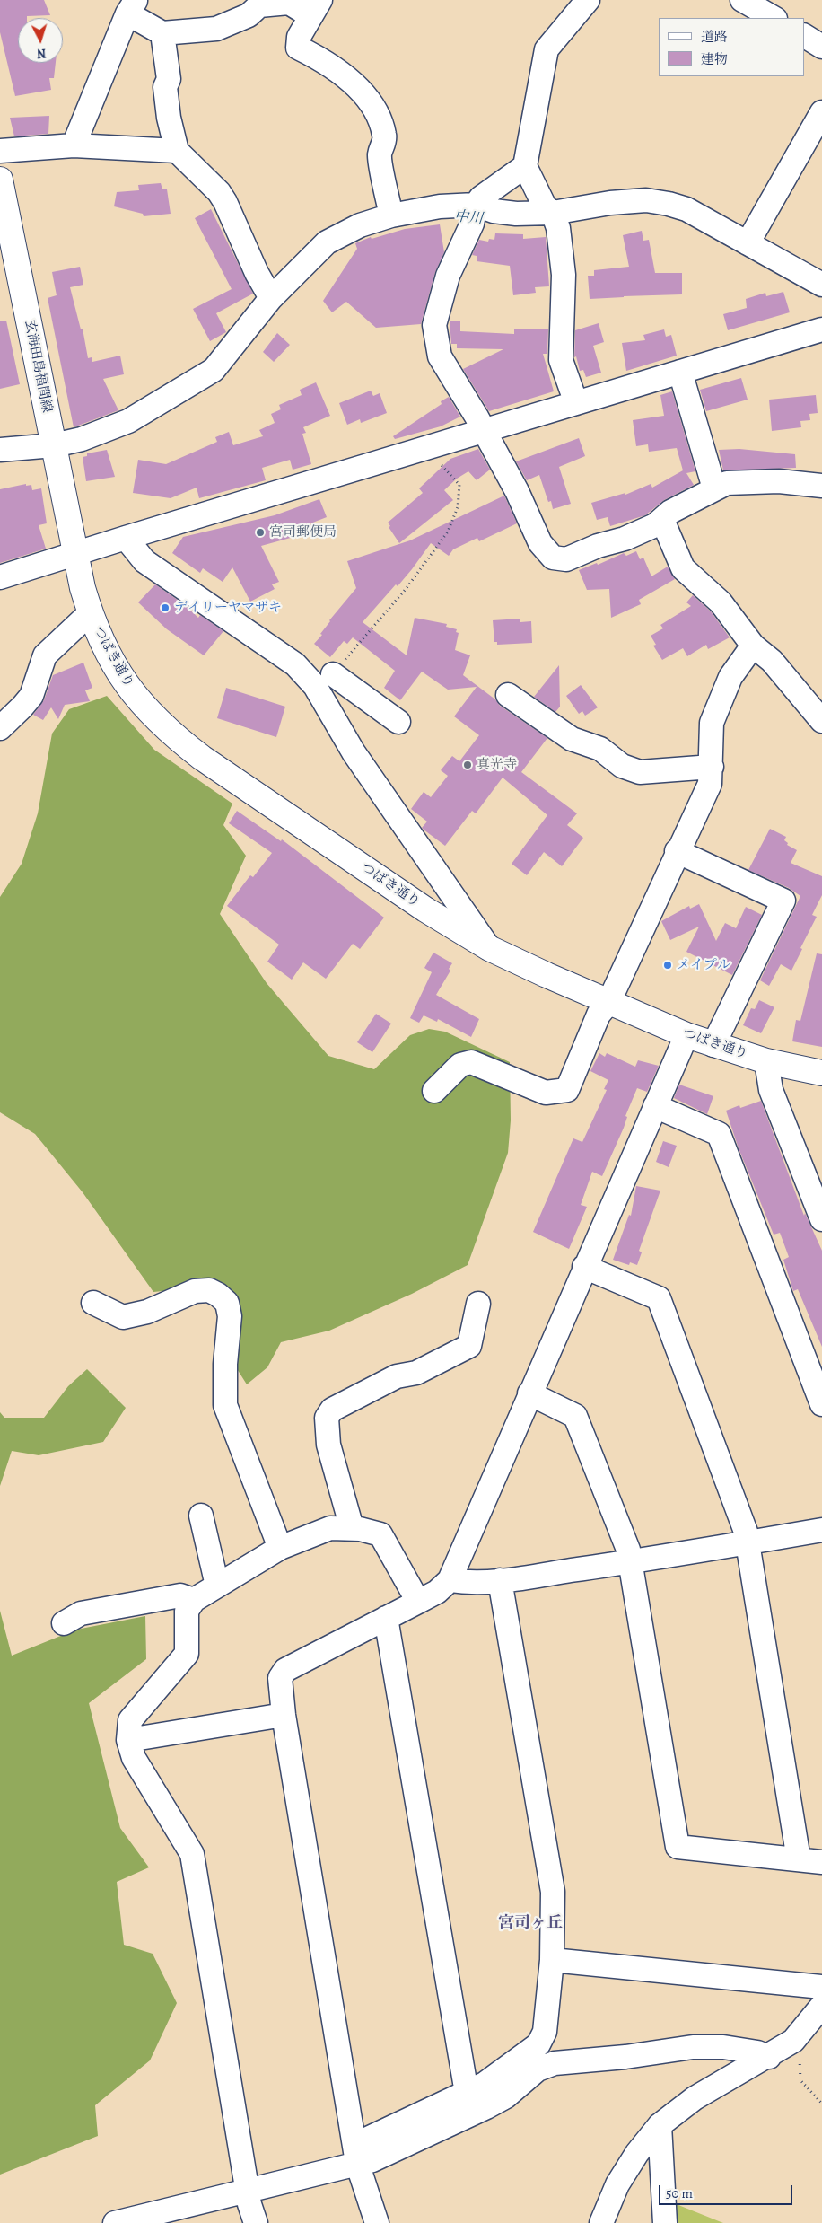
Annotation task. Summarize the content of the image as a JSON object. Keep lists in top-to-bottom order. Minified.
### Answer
{"streets":{"main road":["玄海田島福間線","つばき通り"]},"crossings":[["玄海田島福間線","つばき通り"]],"districts":["宮司ヶ丘"],"water":["中川"],"places":["宮司郵便局","デイリーヤマザキ","真光寺","メイプル"],"legend":["道路","建物"],"scale_bar":"50 m","north":"bottom"}
